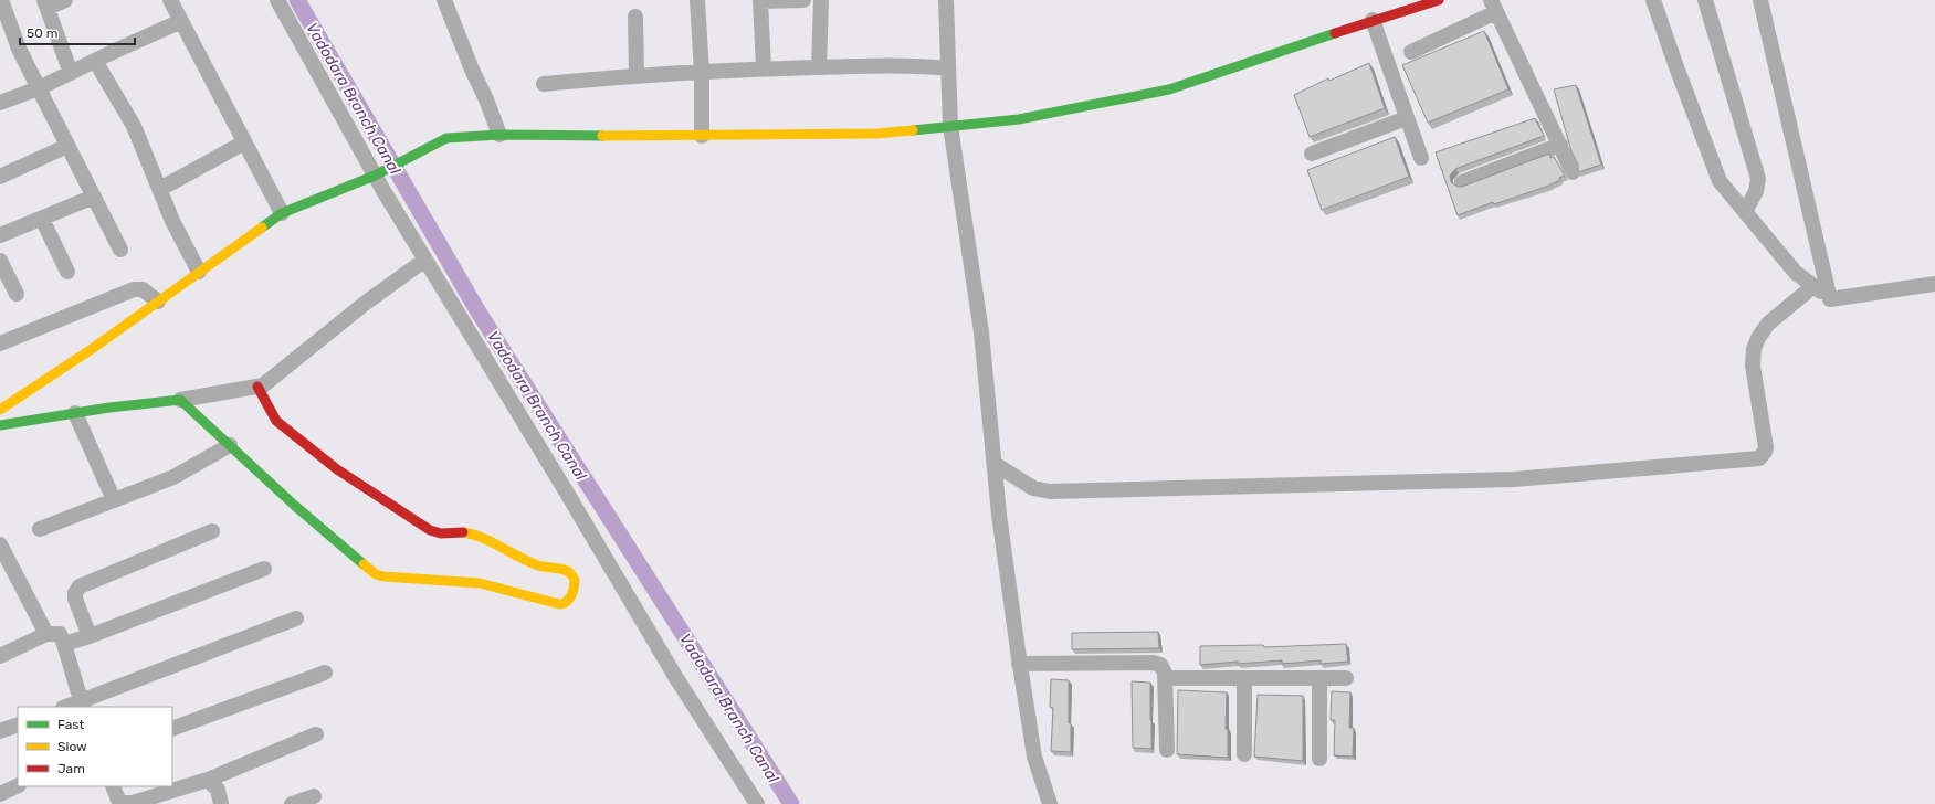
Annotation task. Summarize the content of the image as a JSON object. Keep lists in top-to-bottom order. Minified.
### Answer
{"water":["Vadodara Branch Canal"],"legend":["Fast","Slow","Jam"],"scale_bar":"50 m"}
